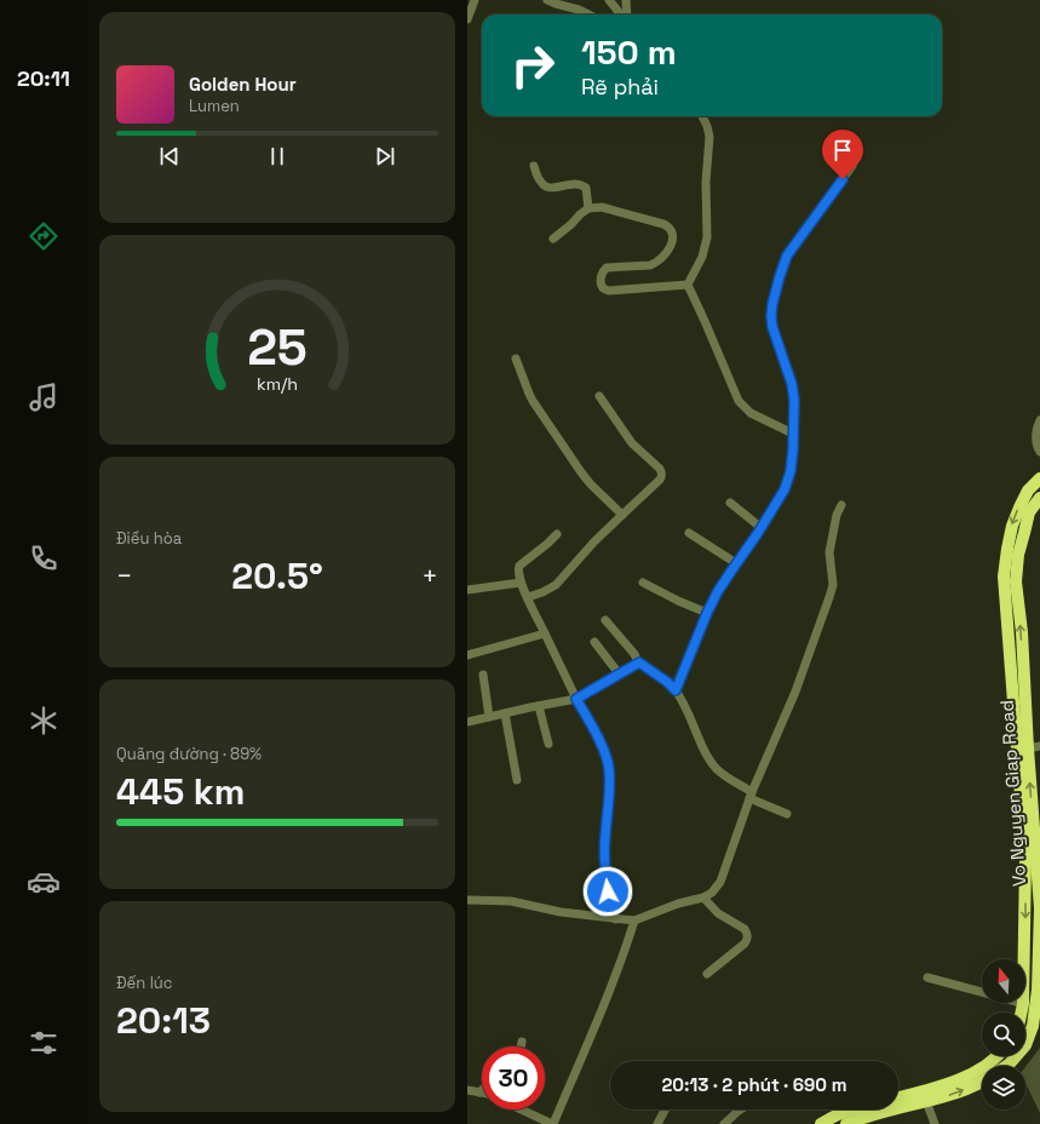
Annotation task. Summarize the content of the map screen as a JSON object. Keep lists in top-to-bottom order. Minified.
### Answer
{"streets":{"highway":["Vo Nguyen Giap Road"]},"north":"top","page":{"tabs":"20:11","turn":["150 m","Rẽ phải"],"song":["Golden Hour","Lumen"],"tile":["Điều hòa",["Quãng đường · 89%","445 km"],["Đến lúc","20:13"]],"heat":["−","20.5°","+"],"limit":"30","trip":"20:13 · 2 phút · 690 m","gauge":["25","km/h"]}}
